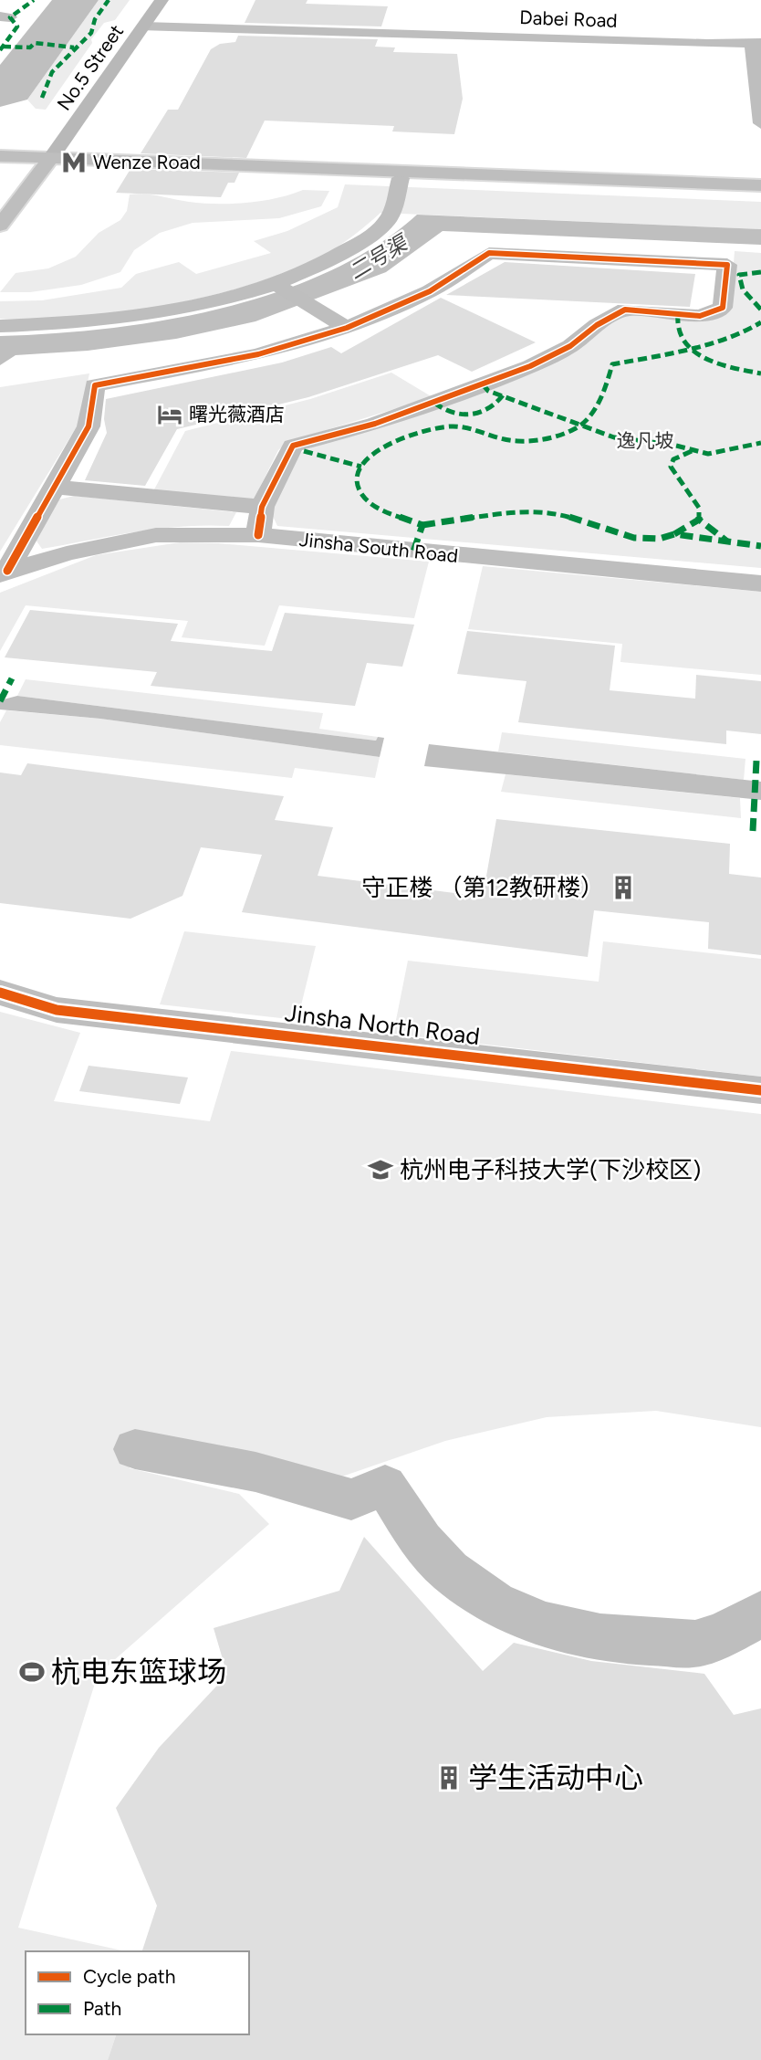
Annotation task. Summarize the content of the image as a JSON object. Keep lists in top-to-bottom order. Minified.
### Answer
{"streets":{"main road":["No.5 Street"],"street":["Dabei Road","Jinsha South Road","Jinsha North Road"]},"crossings":[["Dabei Road","No.5 Street"]],"water":["二号渠"],"parks":["逸凡坡"],"places":{"metro station":["Wenze Road"],"hotel":["曙光薇酒店"],"building":["守正楼 （第12教研楼）","学生活动中心"],"school or university":["杭州电子科技大学(下沙校区)"],"sports":["杭电东篮球场"]},"legend":["Cycle path","Path"]}
